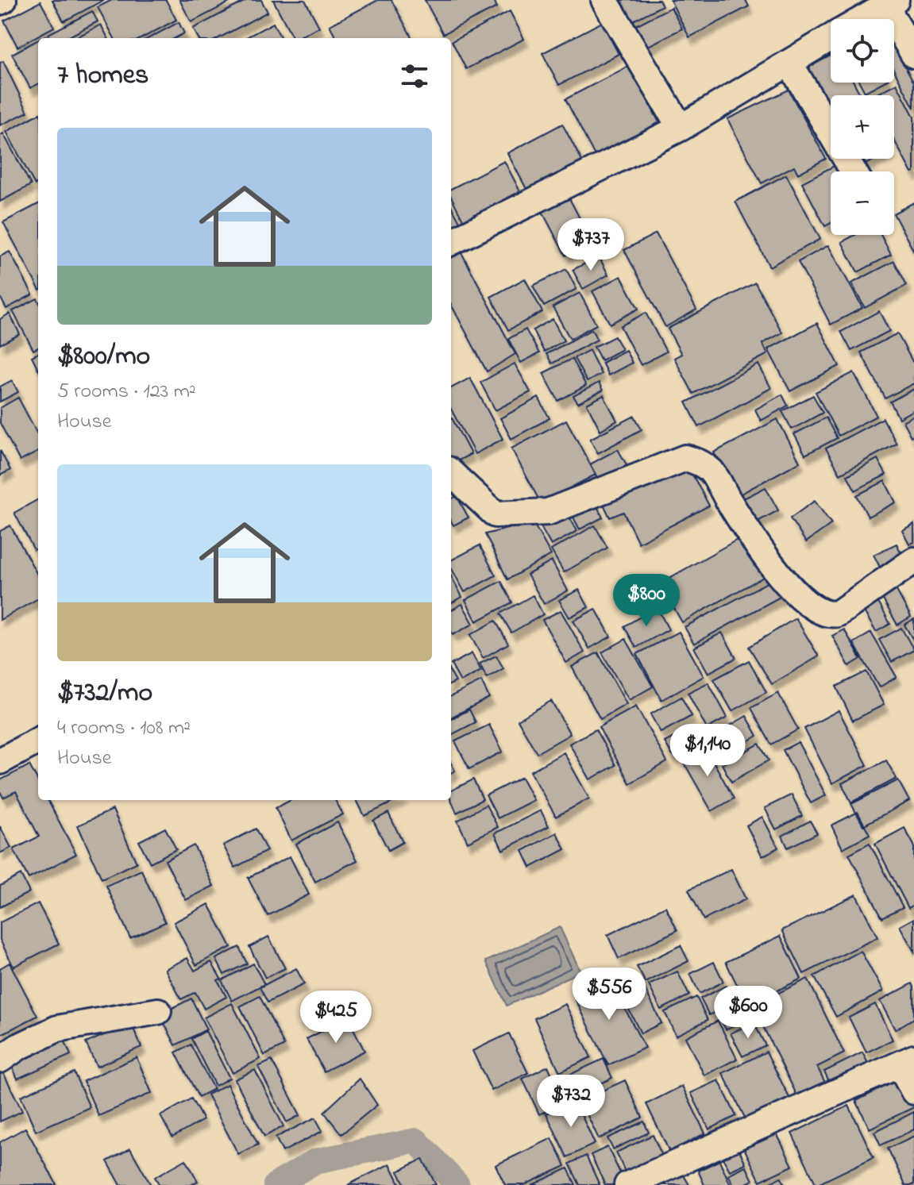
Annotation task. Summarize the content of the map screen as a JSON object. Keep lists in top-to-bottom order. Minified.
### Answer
{"page":{"map_buttons":["+","−"],"heading":"7 homes","list":[{"name":"$800/mo","note":"5 rooms · 123 m² · House"},{"name":"$732/mo","note":"4 rooms · 108 m² · House"}],"price":["$737","$800","$1,140","$556","$600","$425","$732"]}}
